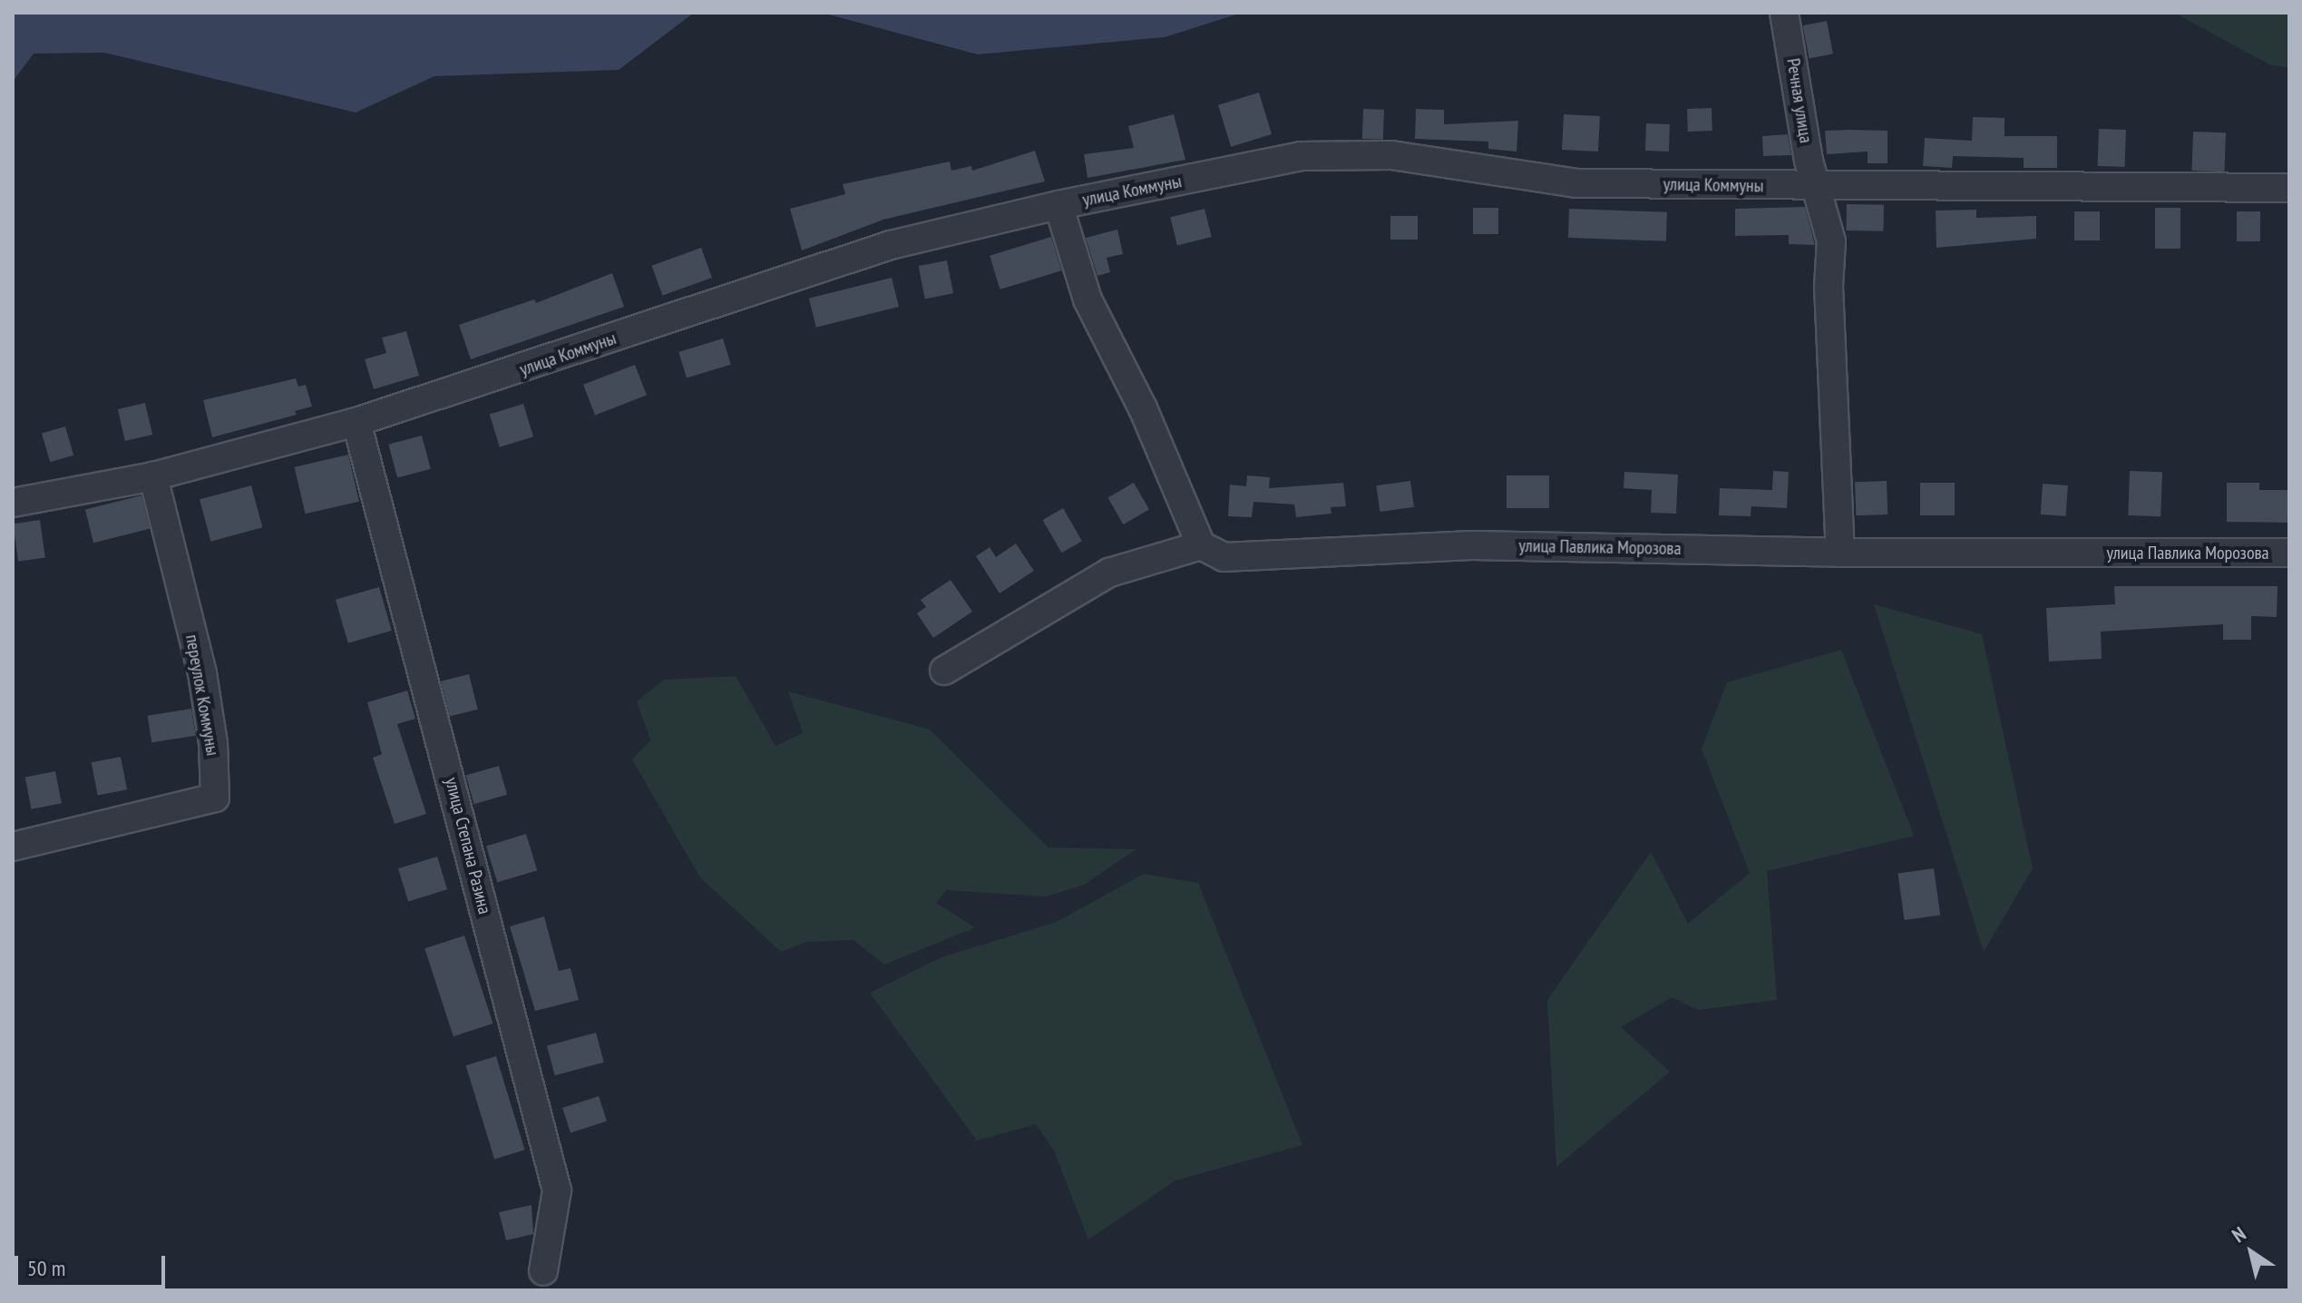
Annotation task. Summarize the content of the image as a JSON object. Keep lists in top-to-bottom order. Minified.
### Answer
{"streets":{"street":["Речная улица","улица Коммуны","улица Павлика Морозова","переулок Коммуны","улица Степана Разина"]},"crossings":[["Речная улица","улица Коммуны"],["Речная улица","улица Павлика Морозова"],["улица Коммуны","переулок Коммуны"],["улица Коммуны","улица Степана Разина"]],"scale_bar":"50 m","north":"top left"}
